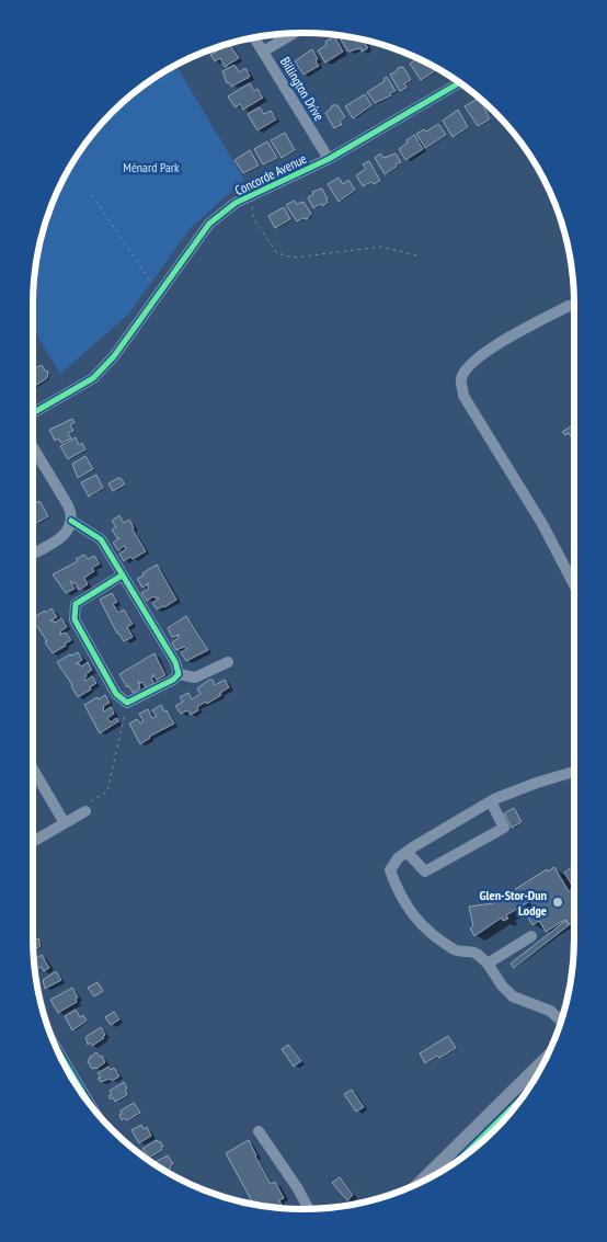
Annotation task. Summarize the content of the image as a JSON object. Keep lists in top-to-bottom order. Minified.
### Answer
{"streets":{"street":["Billington Drive","Concorde Avenue"]},"crossings":[["Billington Drive","Concorde Avenue"]],"parks":["Ménard Park"],"places":["Glen-Stor-Dun Lodge"]}
